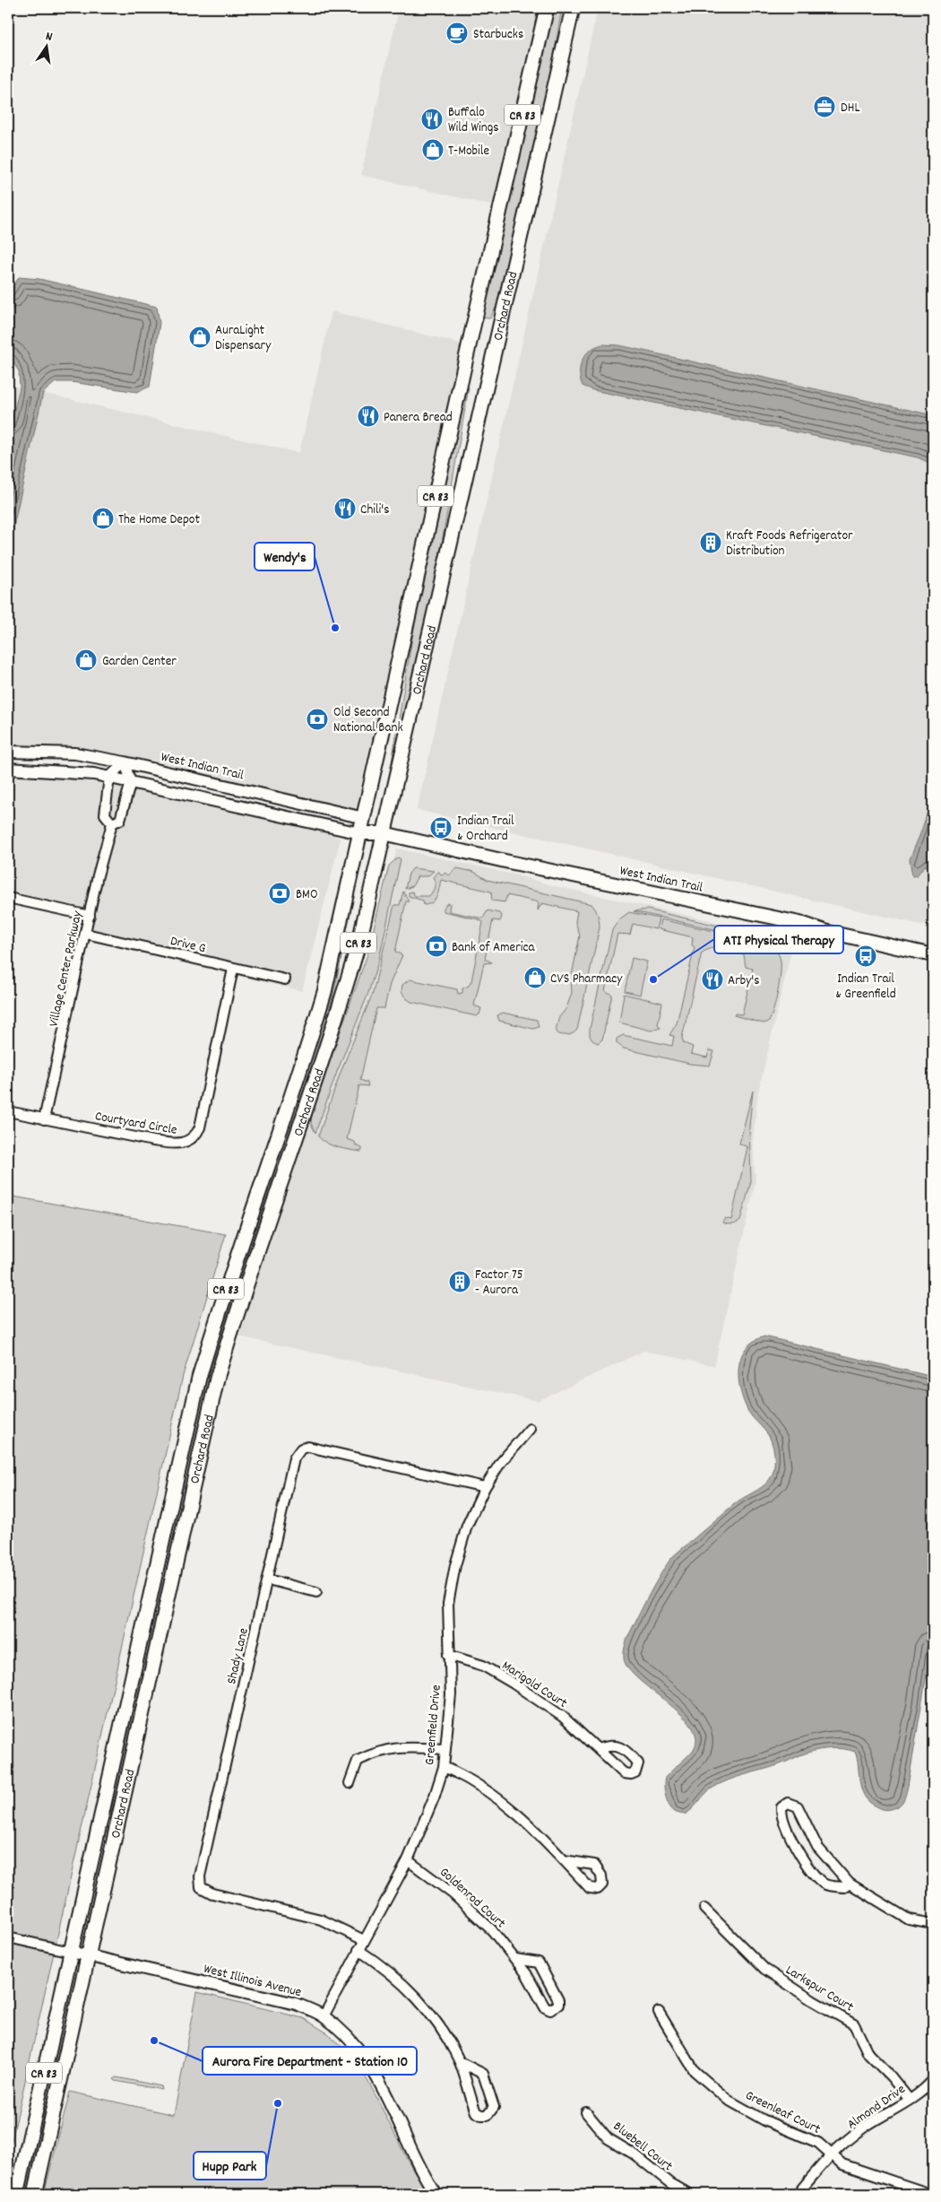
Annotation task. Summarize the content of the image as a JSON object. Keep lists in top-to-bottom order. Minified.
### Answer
{"streets":{"main road":["CR 83","Orchard Road","West Indian Trail"],"street":["Drive G","Village Center Parkway","Courtyard Circle","Shady Lane","Marigold Court","Greenfield Drive","Goldenrod Court","West Illinois Avenue","Larkspur Court","Almond Drive","Greenleaf Court","Bluebell Court"]},"crossings":[["Orchard Road","West Indian Trail"],["Orchard Road","West Illinois Avenue"],["West Indian Trail","Village Center Parkway"],["Drive G","Village Center Parkway"],["Drive G","Courtyard Circle"],["Village Center Parkway","Courtyard Circle"],["Shady Lane","Greenfield Drive"],["Marigold Court","Greenfield Drive"],["Greenfield Drive","Goldenrod Court"],["Greenfield Drive","West Illinois Avenue"],["Larkspur Court","Almond Drive"],["Almond Drive","Greenleaf Court"]],"places":{"cafe":["Starbucks"],"office":["DHL"],"restaurant":["Buffalo Wild Wings","Panera Bread","Chili's","Arby's"],"shop":["T-Mobile","AuraLight Dispensary","The Home Depot","Garden Center","CVS Pharmacy"],"building":["Kraft Foods Refrigerator Distribution","Factor 75 - Aurora"],"other":["Wendy's","ATI Physical Therapy","Aurora Fire Department - Station 10","Hupp Park"],"bank":["Old Second National Bank","BMO","Bank of America"],"bus stop":["Indian Trail & Orchard","Indian Trail & Greenfield"]},"north":"top"}
